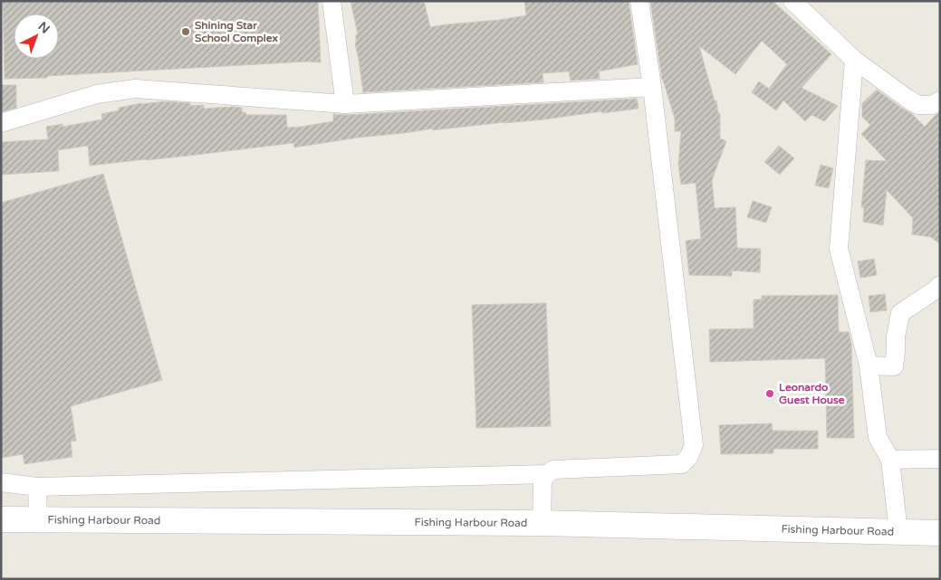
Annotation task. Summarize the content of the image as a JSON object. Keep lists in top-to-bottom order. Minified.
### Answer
{"streets":{"street":["Fishing Harbour Road"]},"places":["Shining Star School Complex","Leonardo Guest House"],"north":"top right"}
